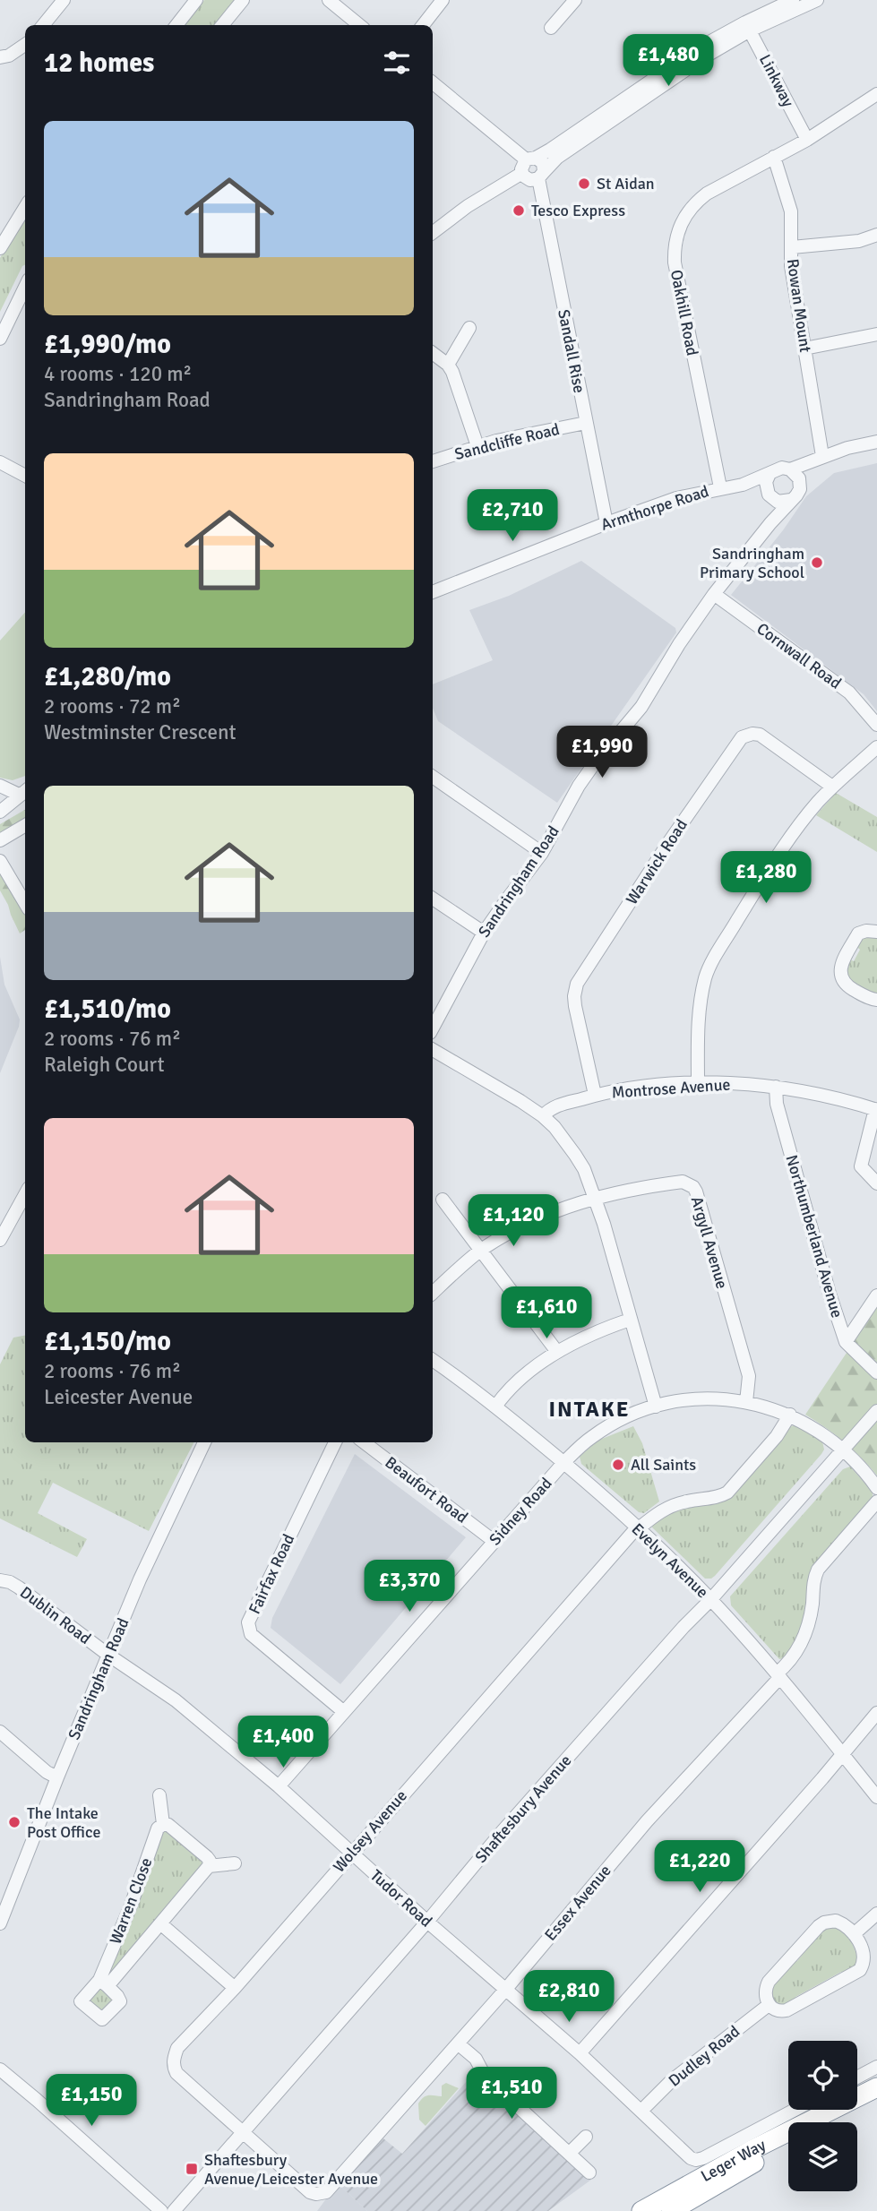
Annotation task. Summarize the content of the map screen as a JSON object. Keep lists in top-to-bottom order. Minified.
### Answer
{"streets":{"highway":["Leger Way"],"street":["Linkway","Rowan Mount","Oakhill Road","Sandall Rise","Sandcliffe Road","Armthorpe Road","Cornwall Road","Warwick Road","Sandringham Road","Montrose Avenue","Northumberland Avenue","Argyll Avenue","Beaufort Road","Sidney Road","Evelyn Avenue","Fairfax Road","Dublin Road","Shaftesbury Avenue","Wolsey Avenue","Tudor Road","Warren Close","Essex Avenue","Dudley Road"]},"crossings":[["Linkway","Oakhill Road"],["Rowan Mount","Oakhill Road"],["Oakhill Road","Armthorpe Road"],["Sandall Rise","Sandcliffe Road"],["Sandall Rise","Armthorpe Road"],["Armthorpe Road","Sandringham Road"],["Cornwall Road","Sandringham Road"],["Warwick Road","Montrose Avenue"],["Sandringham Road","Dublin Road"],["Sandringham Road","Tudor Road"],["Montrose Avenue","Northumberland Avenue"],["Argyll Avenue","Sidney Road"],["Beaufort Road","Sidney Road"],["Sidney Road","Evelyn Avenue"],["Sidney Road","Fairfax Road"],["Sidney Road","Shaftesbury Avenue"],["Sidney Road","Wolsey Avenue"],["Sidney Road","Tudor Road"],["Evelyn Avenue","Shaftesbury Avenue"],["Evelyn Avenue","Wolsey Avenue"],["Evelyn Avenue","Essex Avenue"],["Dublin Road","Tudor Road"],["Shaftesbury Avenue","Wolsey Avenue"],["Shaftesbury Avenue","Tudor Road"],["Shaftesbury Avenue","Essex Avenue"],["Wolsey Avenue","Tudor Road"],["Wolsey Avenue","Essex Avenue"],["Tudor Road","Essex Avenue"],["Tudor Road","Dudley Road"]],"districts":["INTAKE"],"places":{"other":["St Aidan","Tesco Express","Sandringham Primary School","All Saints","The Intake Post Office"],"transit":["Shaftesbury Avenue/Leicester Avenue"]},"page":{"heading":"12 homes","price":["£1,480","£2,710","£1,990","£1,280","£1,120","£1,610","£3,370","£1,400","£1,220","£2,810","£1,510","£1,150"],"list":[{"name":"£1,990/mo","note":"4 rooms · 120 m² · Sandringham Road"},{"name":"£1,280/mo","note":"2 rooms · 72 m² · Westminster Crescent"},{"name":"£1,510/mo","note":"2 rooms · 76 m² · Raleigh Court"},{"name":"£1,150/mo","note":"2 rooms · 76 m² · Leicester Avenue"}]}}
